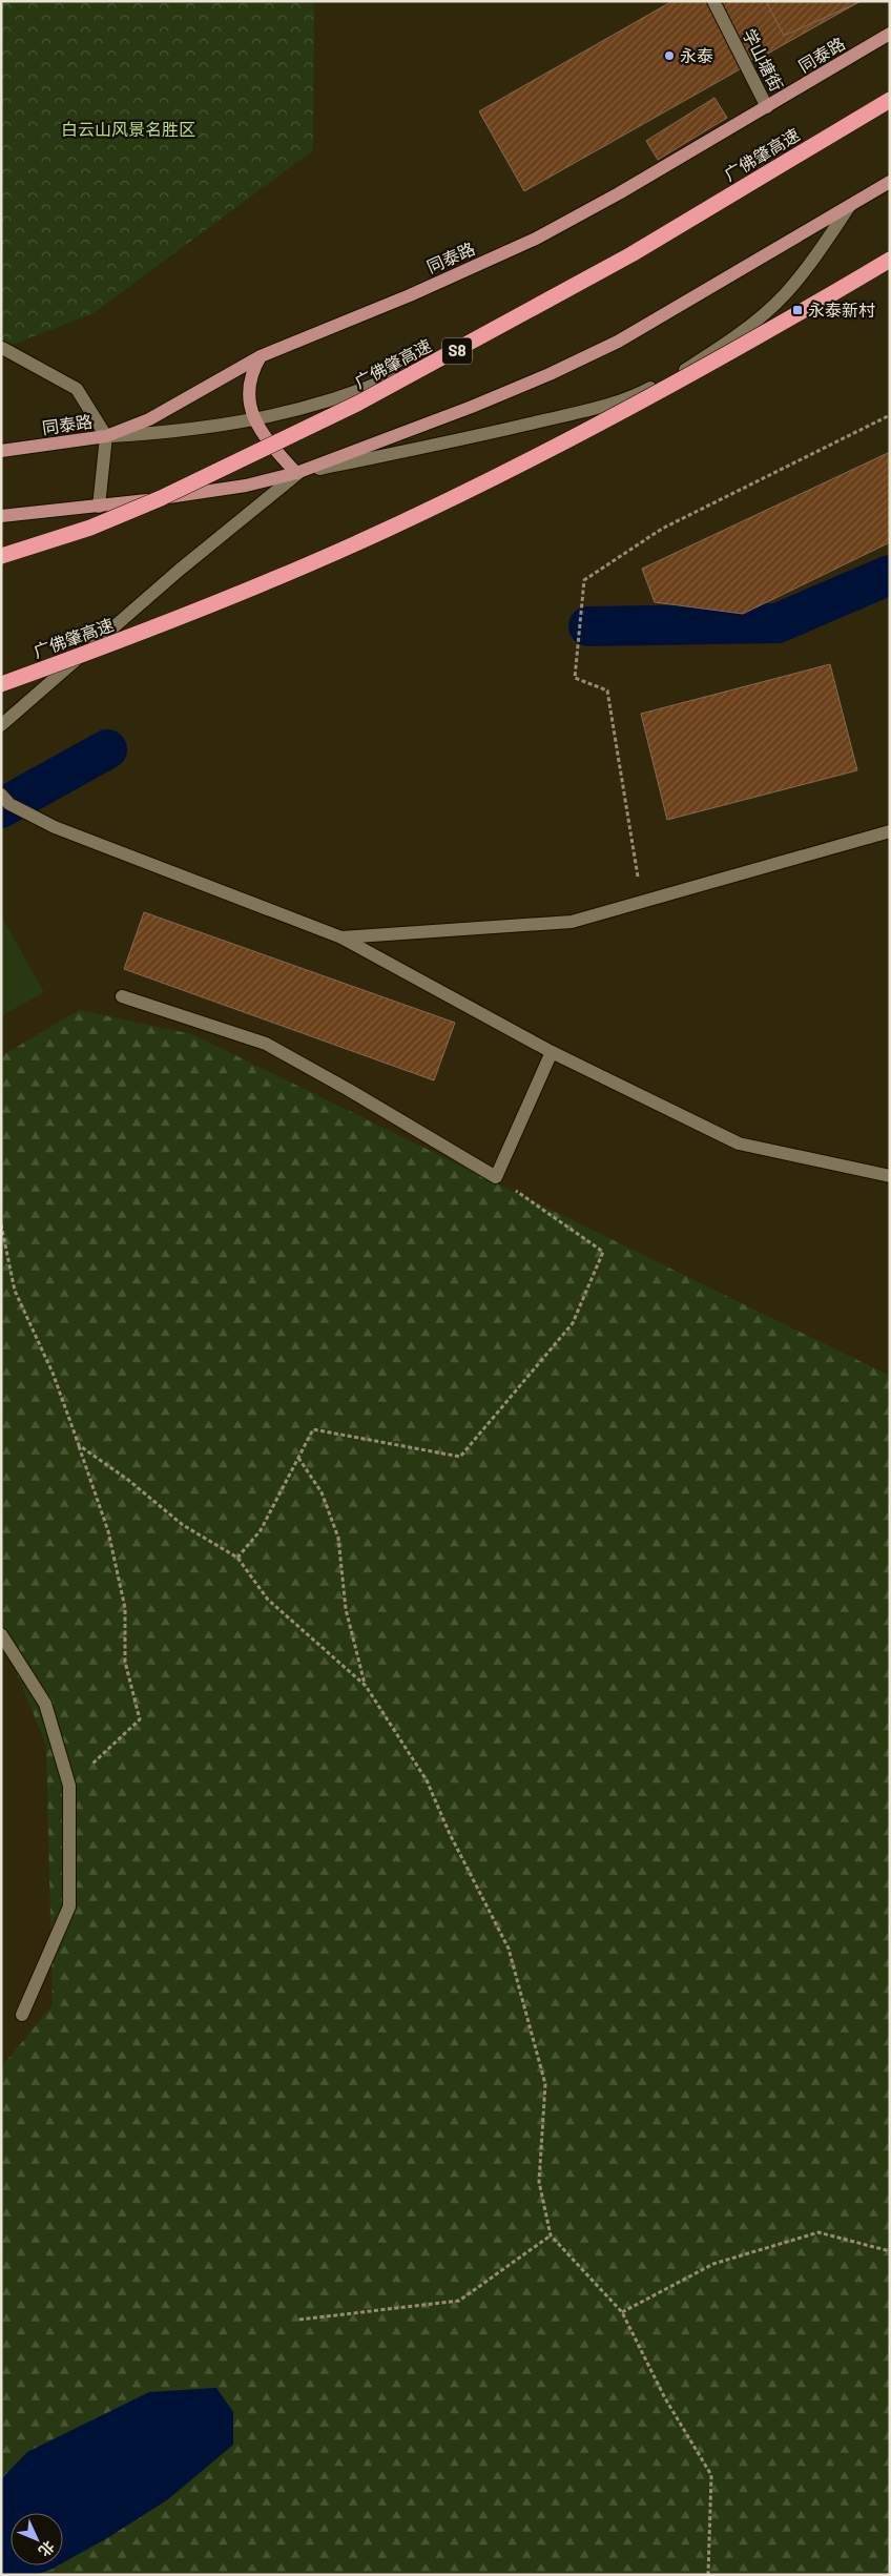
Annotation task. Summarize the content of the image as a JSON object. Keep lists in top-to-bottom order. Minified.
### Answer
{"streets":{"highway":["广佛肇高速","S8"],"main road":["同泰路"],"street":["学山塘街"]},"crossings":[["同泰路","学山塘街"]],"parks":["白云山风景名胜区"],"places":{"other":["永泰"],"transit":["永泰新村"]},"north":"bottom right"}
